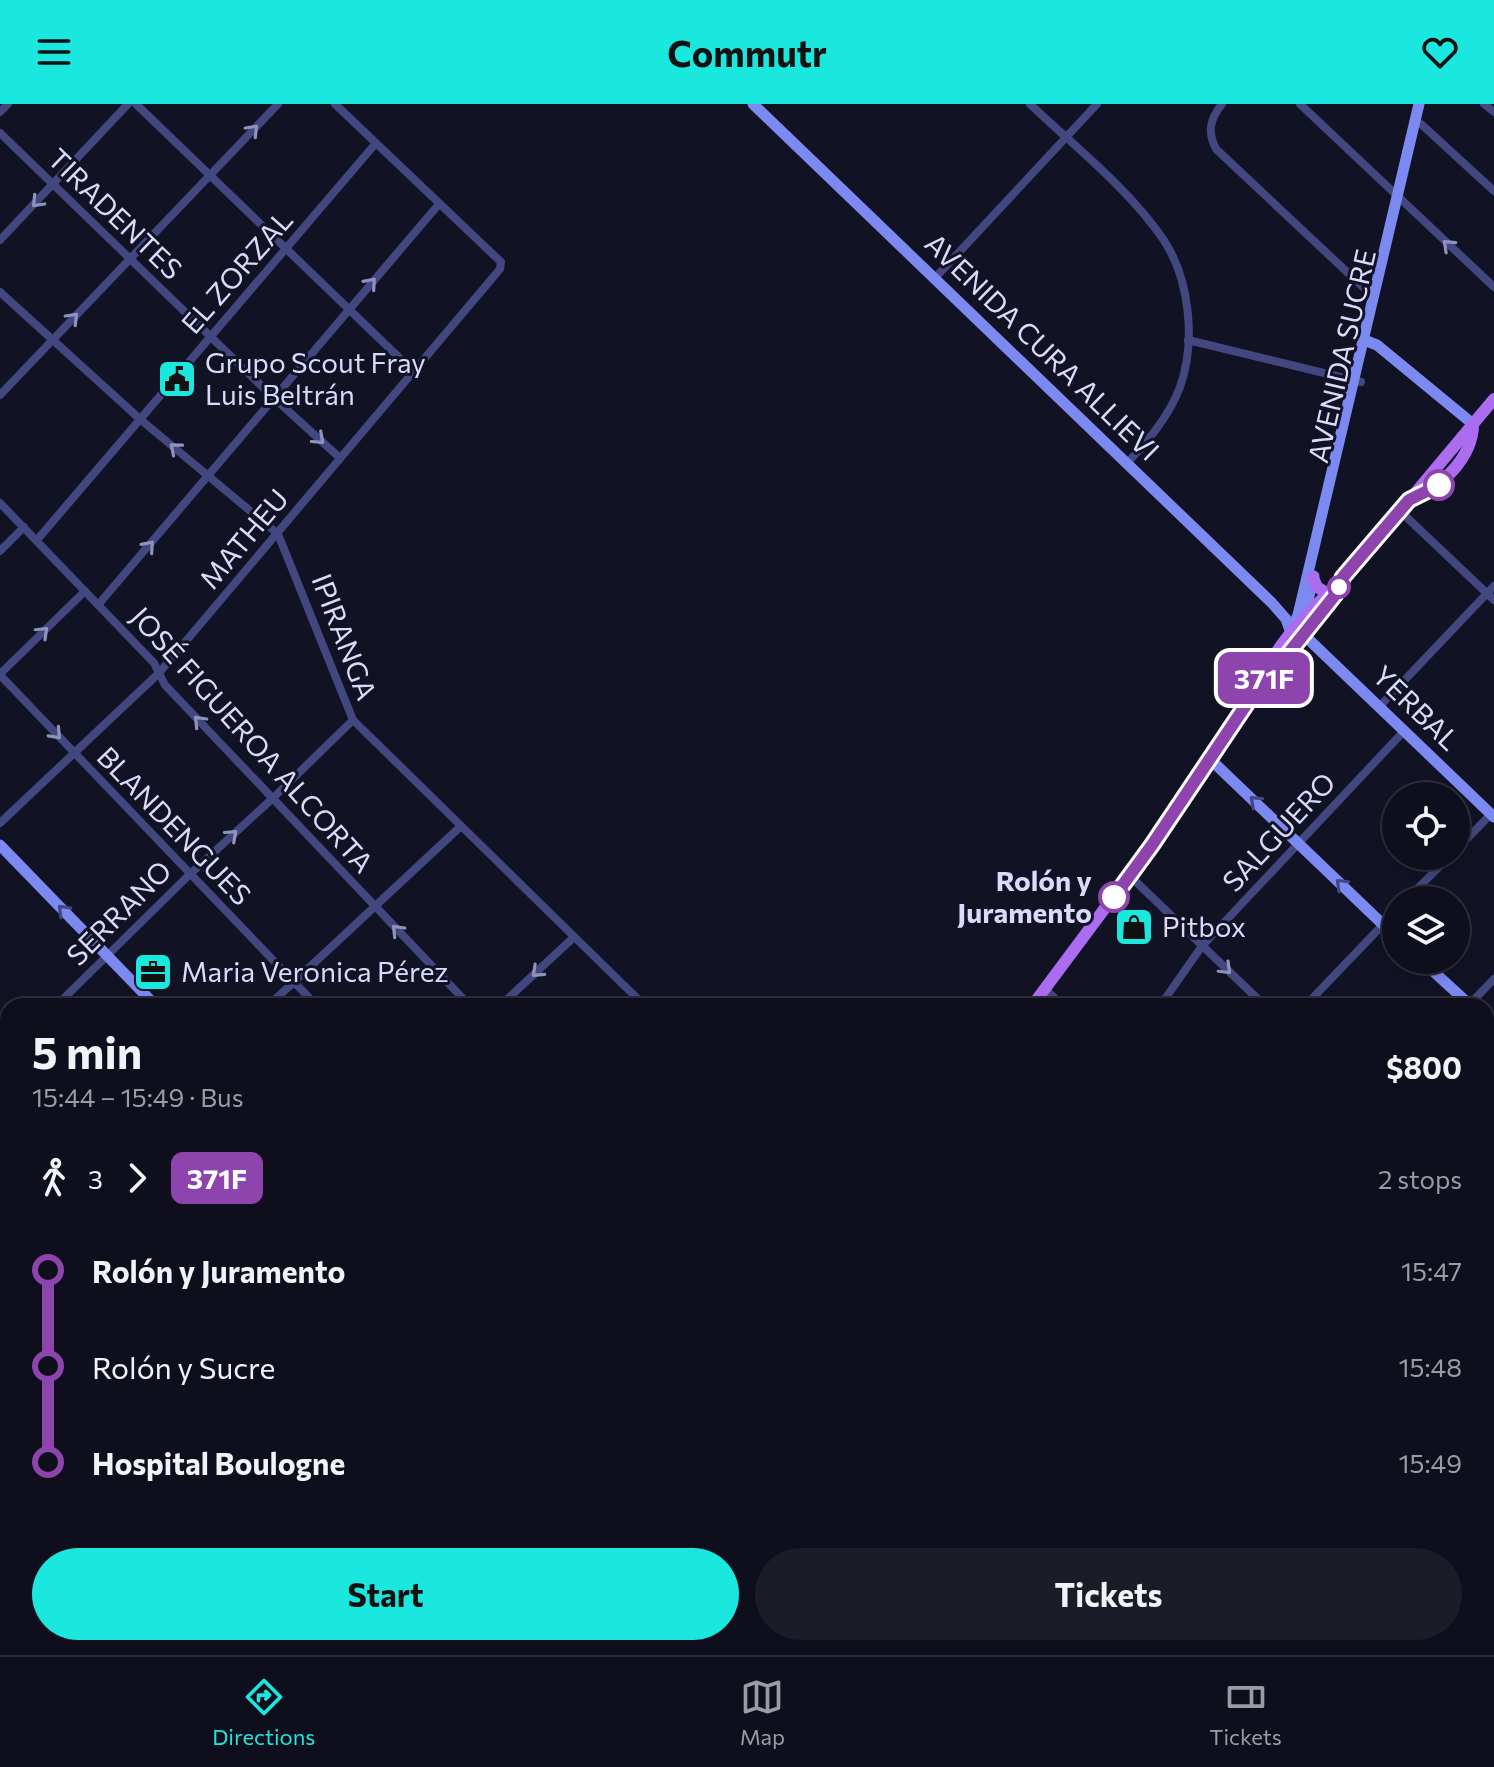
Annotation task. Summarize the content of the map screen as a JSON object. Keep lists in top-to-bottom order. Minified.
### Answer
{"streets":{"street":["TIRADENTES","EL ZORZAL","AVENIDA CURA ALLIEVI","AVENIDA SUCRE","MATHEU","IPIRANGA","YERBAL","JOSÉ FIGUEROA ALCORTA","BLANDENGUES","SALGUERO","SERRANO"]},"crossings":[["TIRADENTES","EL ZORZAL"],["TIRADENTES","MATHEU"],["EL ZORZAL","IPIRANGA"],["EL ZORZAL","JOSÉ FIGUEROA ALCORTA"],["AVENIDA CURA ALLIEVI","AVENIDA SUCRE"],["MATHEU","IPIRANGA"],["MATHEU","JOSÉ FIGUEROA ALCORTA"],["MATHEU","BLANDENGUES"],["IPIRANGA","SERRANO"],["YERBAL","SALGUERO"],["JOSÉ FIGUEROA ALCORTA","SERRANO"],["BLANDENGUES","SERRANO"]],"one_way":["JOSÉ FIGUEROA ALCORTA"],"places":{"public building":["Grupo Scout Fray Luis Beltrán"],"other":["Rolón y Juramento"],"shop":["Pitbox"],"office":["Maria Veronica Pérez"]},"lines":["bus line 371F"],"page":{"header":"Commutr","on_map":"371F","heading":["5 min","15:44 – 15:49 · Bus","$800"],"legs":["3","371F","2 stops"],"list":[{"name":"Rolón y Juramento","value":"15:47"},{"name":"Rolón y Sucre","value":"15:48"},{"name":"Hospital Boulogne","value":"15:49"}],"buttons":["Start","Tickets"],"tabs":["Directions","Map","Tickets"]}}
